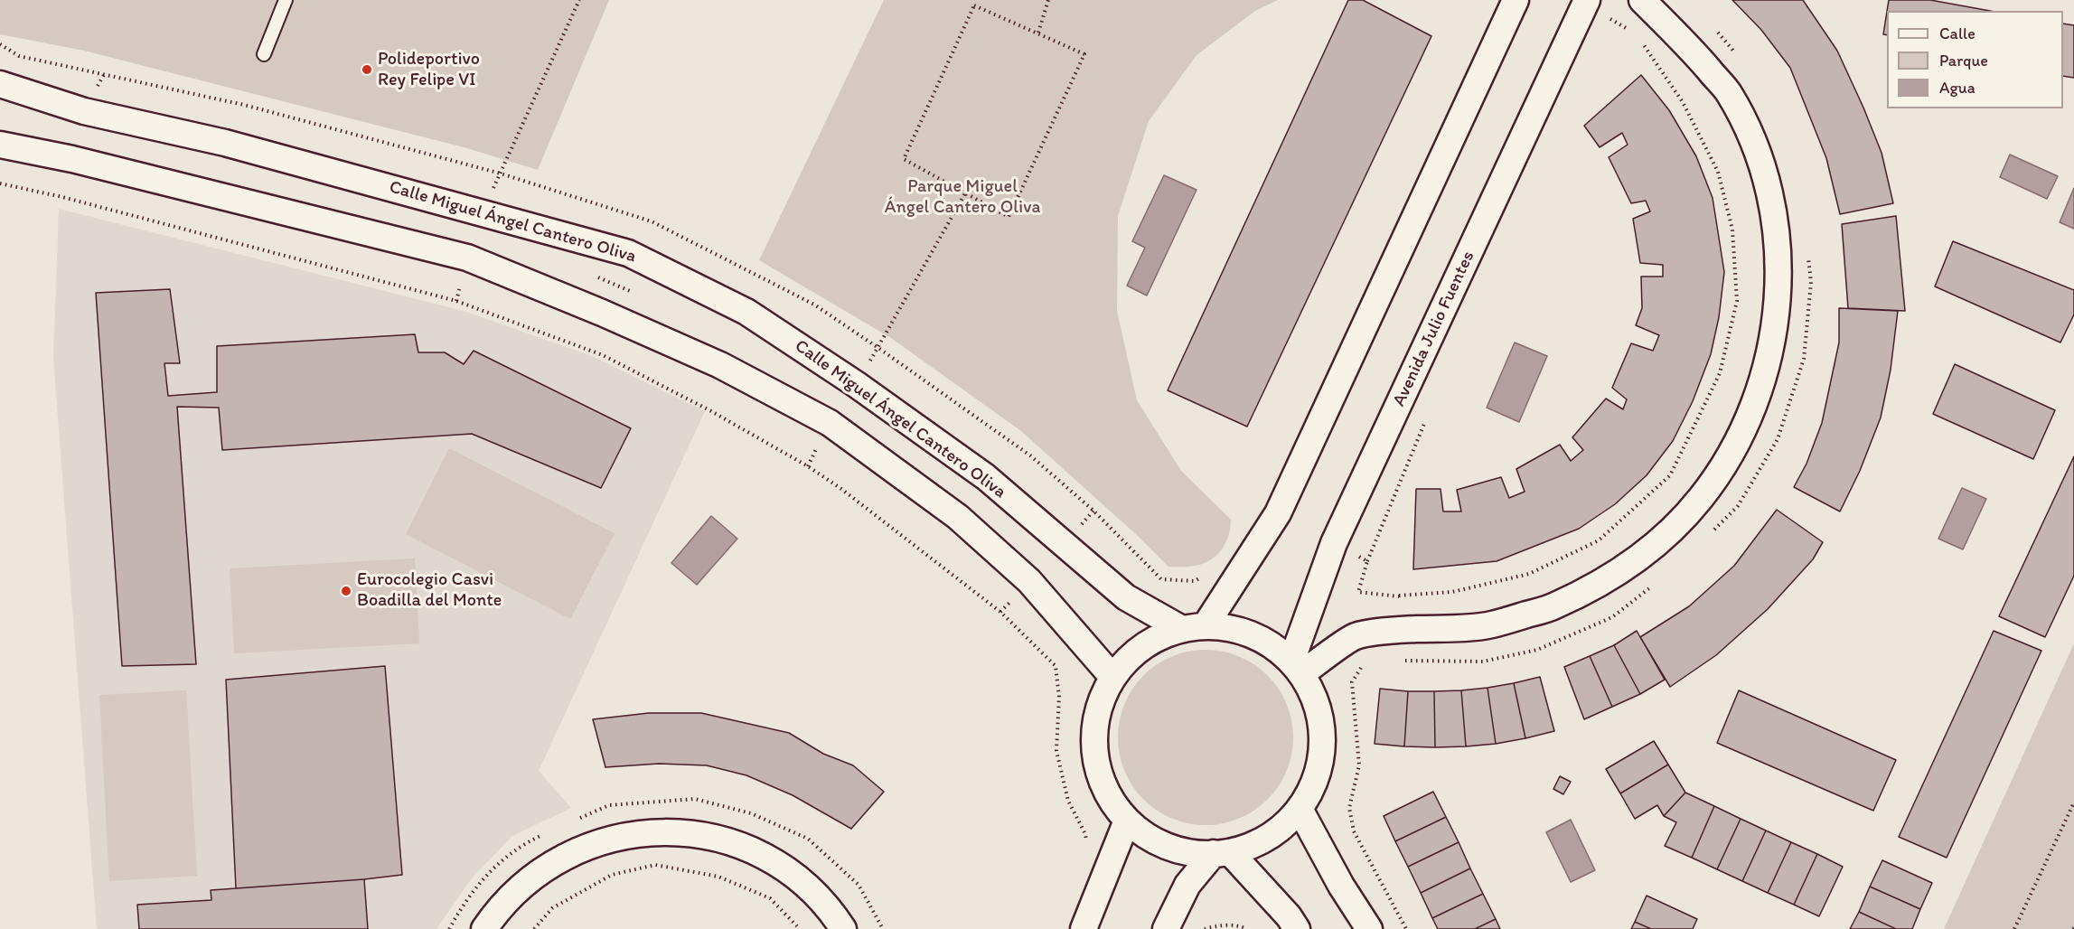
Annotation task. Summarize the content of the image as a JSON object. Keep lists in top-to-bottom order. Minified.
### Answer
{"streets":{"street":["Calle Miguel Ángel Cantero Oliva","Avenida Julio Fuentes"]},"parks":["Parque Miguel Ángel Cantero Oliva"],"places":["Polideportivo Rey Felipe VI","Eurocolegio Casvi Boadilla del Monte"],"legend":["Calle","Parque","Agua"]}
